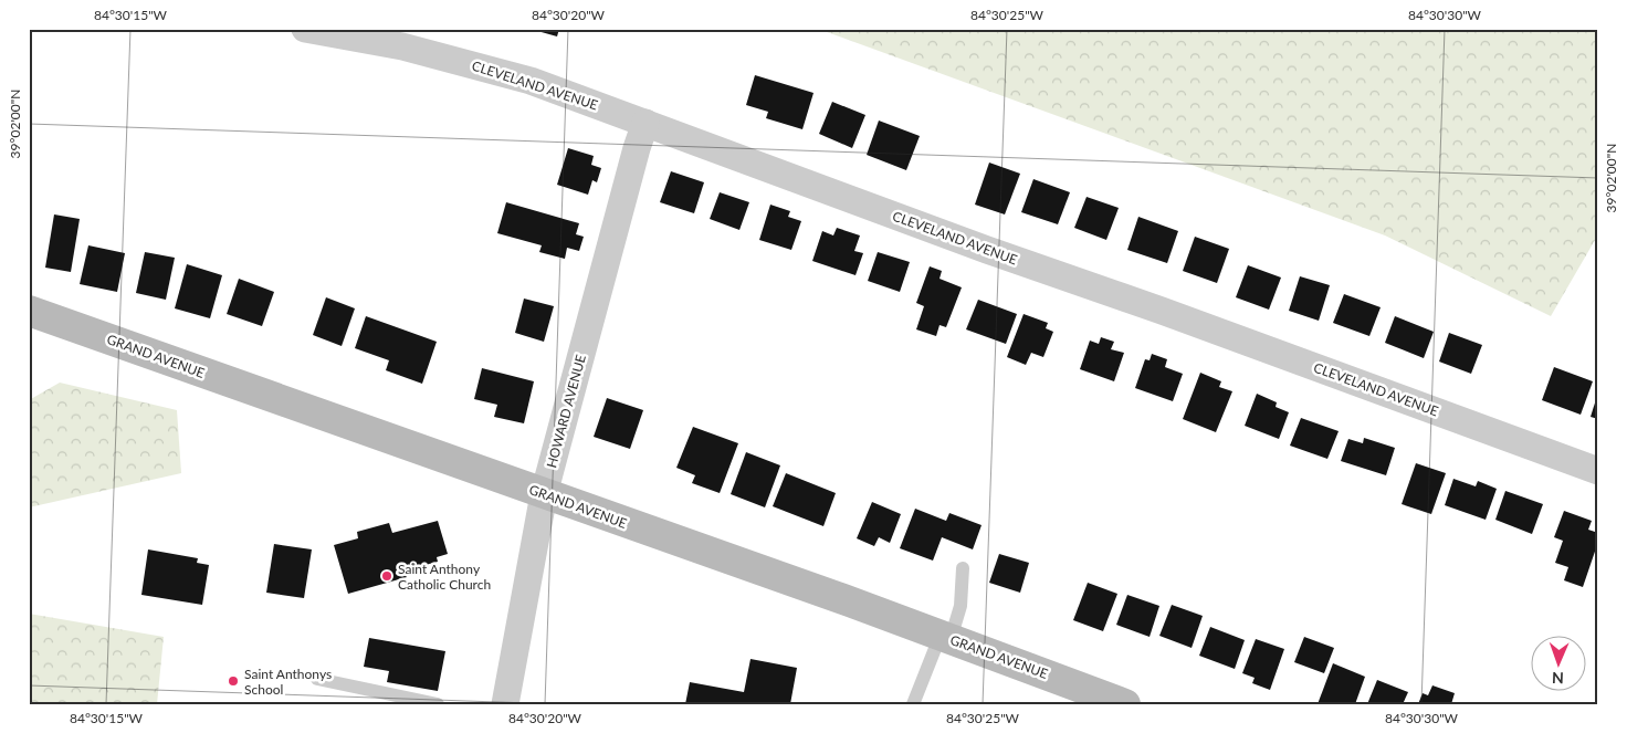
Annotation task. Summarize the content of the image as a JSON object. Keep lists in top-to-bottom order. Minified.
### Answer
{"streets":{"street":["CLEVELAND AVENUE","GRAND AVENUE","HOWARD AVENUE"]},"crossings":[["CLEVELAND AVENUE","HOWARD AVENUE"],["GRAND AVENUE","HOWARD AVENUE"]],"places":["Saint Anthony Catholic Church","Saint Anthonys School"],"north":"bottom","coordinates":["84°30'15\"W","84°30'20\"W","84°30'25\"W","84°30'30\"W","39°02'00\"N"]}
